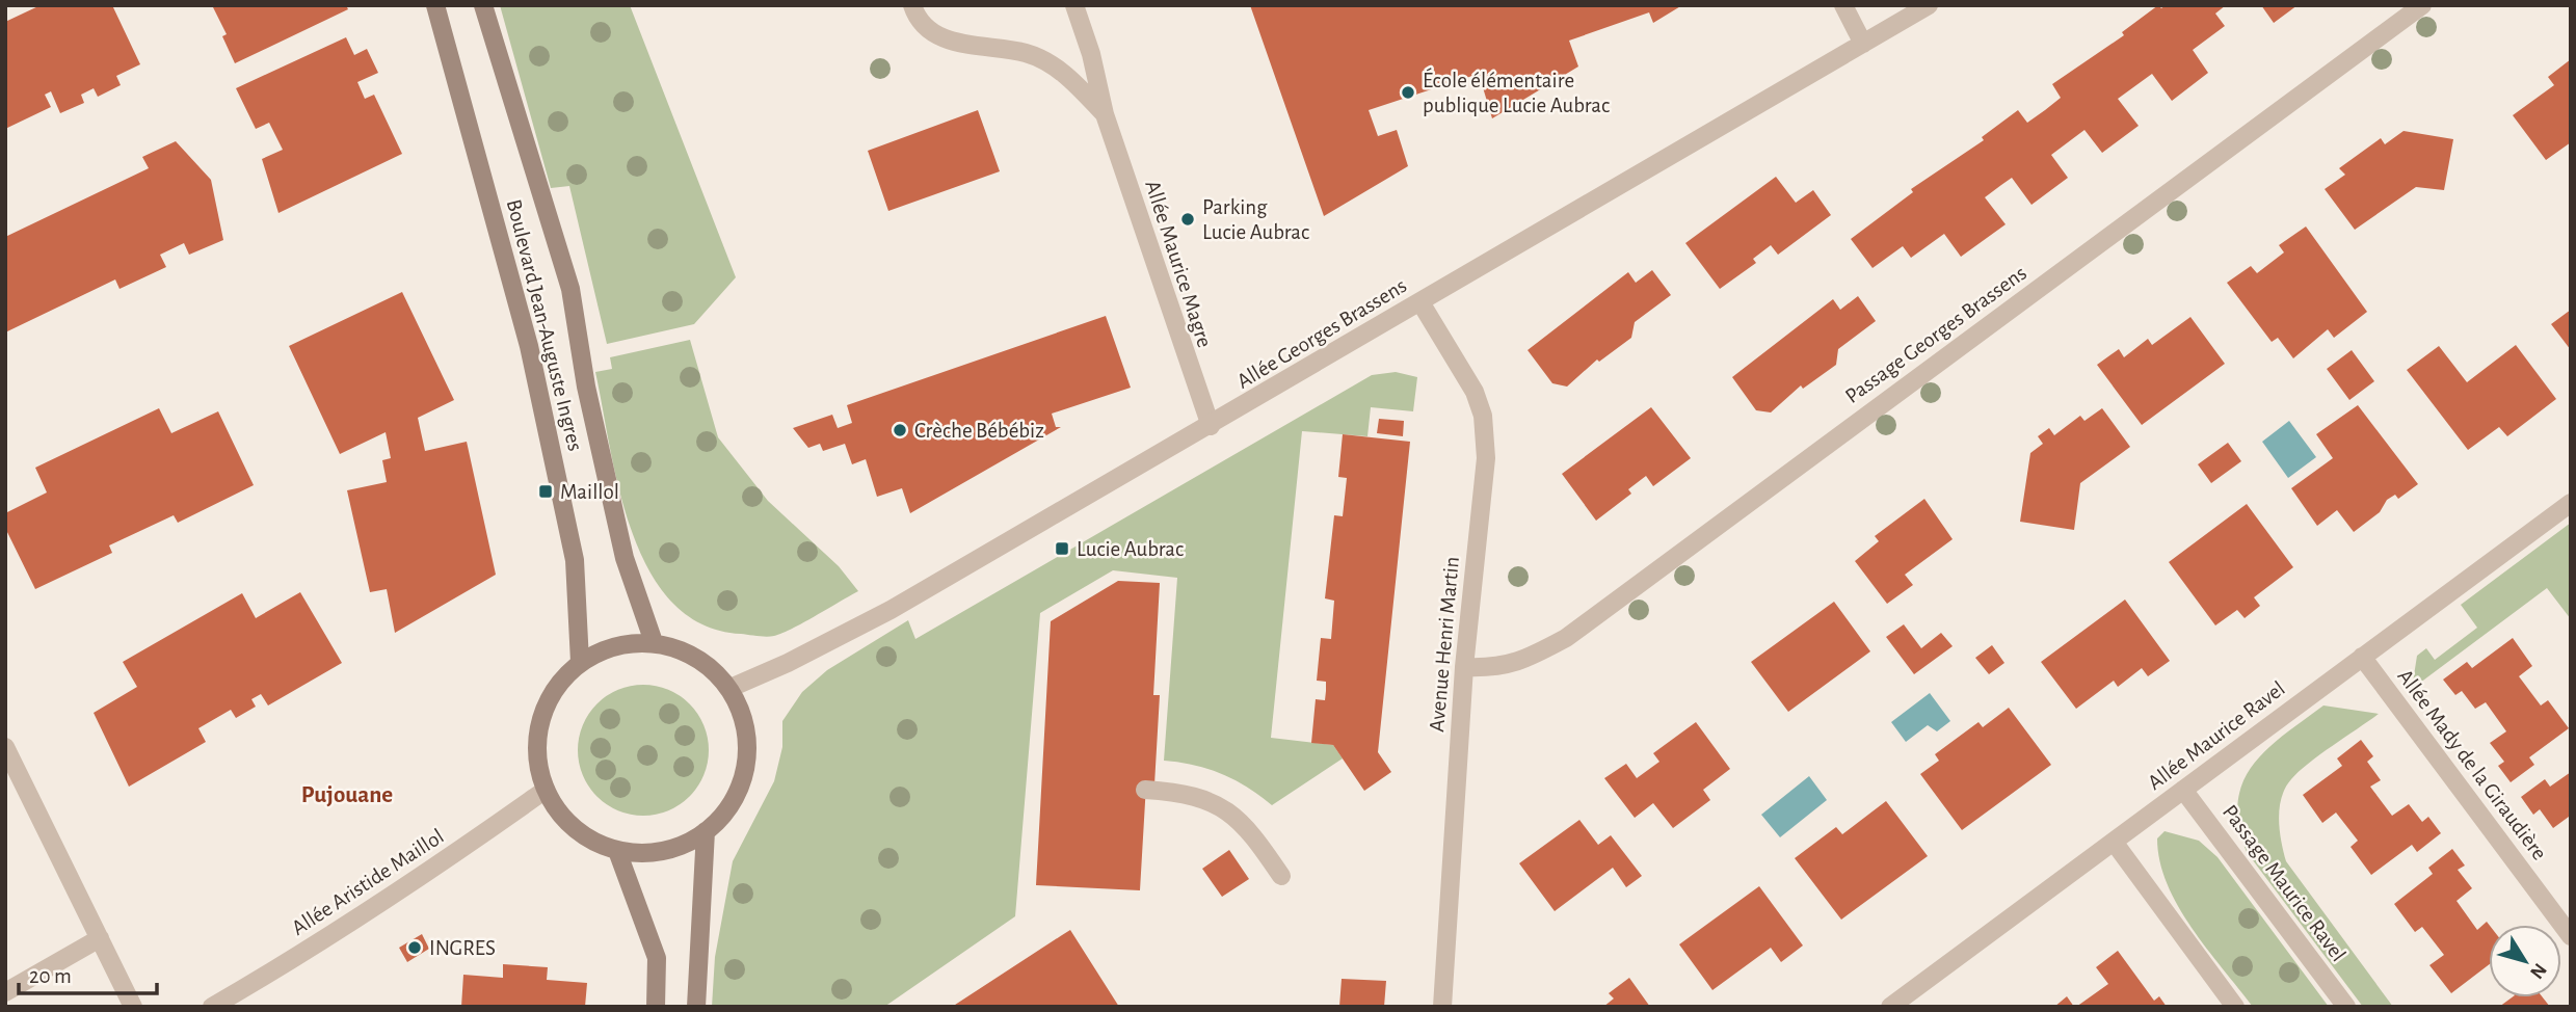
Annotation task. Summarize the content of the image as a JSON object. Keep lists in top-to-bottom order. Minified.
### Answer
{"streets":{"main road":["Boulevard Jean-Auguste Ingres"],"street":["Allée Maurice Magre","Allée Georges Brassens","Passage Georges Brassens","Avenue Henri Martin","Allée Maurice Ravel","Allée Mady de la Giraudière","Allée Aristide Maillol","Passage Maurice Ravel"]},"crossings":[["Allée Maurice Magre","Allée Georges Brassens"],["Boulevard Jean-Auguste Ingres","Allée Georges Brassens"],["Boulevard Jean-Auguste Ingres","Allée Aristide Maillol"],["Allée Georges Brassens","Avenue Henri Martin"],["Allée Georges Brassens","Allée Aristide Maillol"],["Passage Georges Brassens","Avenue Henri Martin"],["Allée Maurice Ravel","Allée Mady de la Giraudière"],["Allée Maurice Ravel","Passage Maurice Ravel"]],"districts":["Pujouane"],"places":{"other":["École élémentaire publique Lucie Aubrac","Parking Lucie Aubrac","Crèche Bébébiz","INGRES"],"transit":["Maillol","Lucie Aubrac"]},"scale_bar":"20 m","north":"bottom right"}
